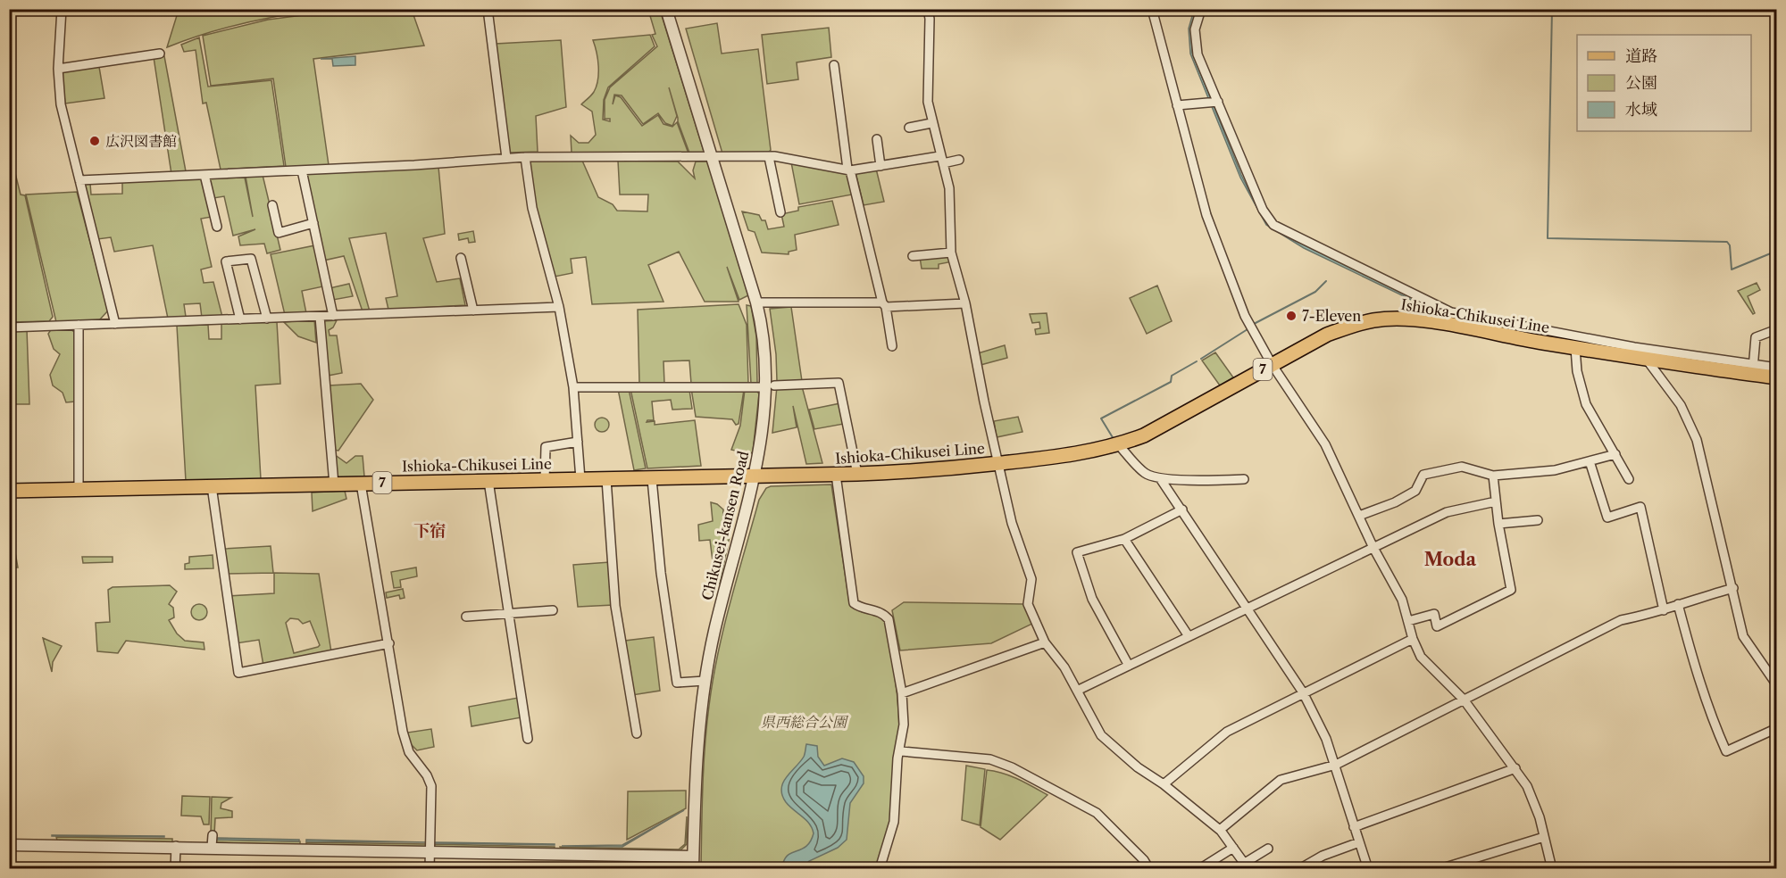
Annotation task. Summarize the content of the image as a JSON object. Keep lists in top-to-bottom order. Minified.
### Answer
{"streets":{"main road":["Ishioka-Chikusei Line","7"],"street":["Chikusei-kansen Road"]},"crossings":[["Ishioka-Chikusei Line","Chikusei-kansen Road"]],"districts":["下宿","Moda"],"parks":["県西総合公園"],"places":["広沢図書館","7-Eleven"],"legend":["道路","公園","水域"]}
